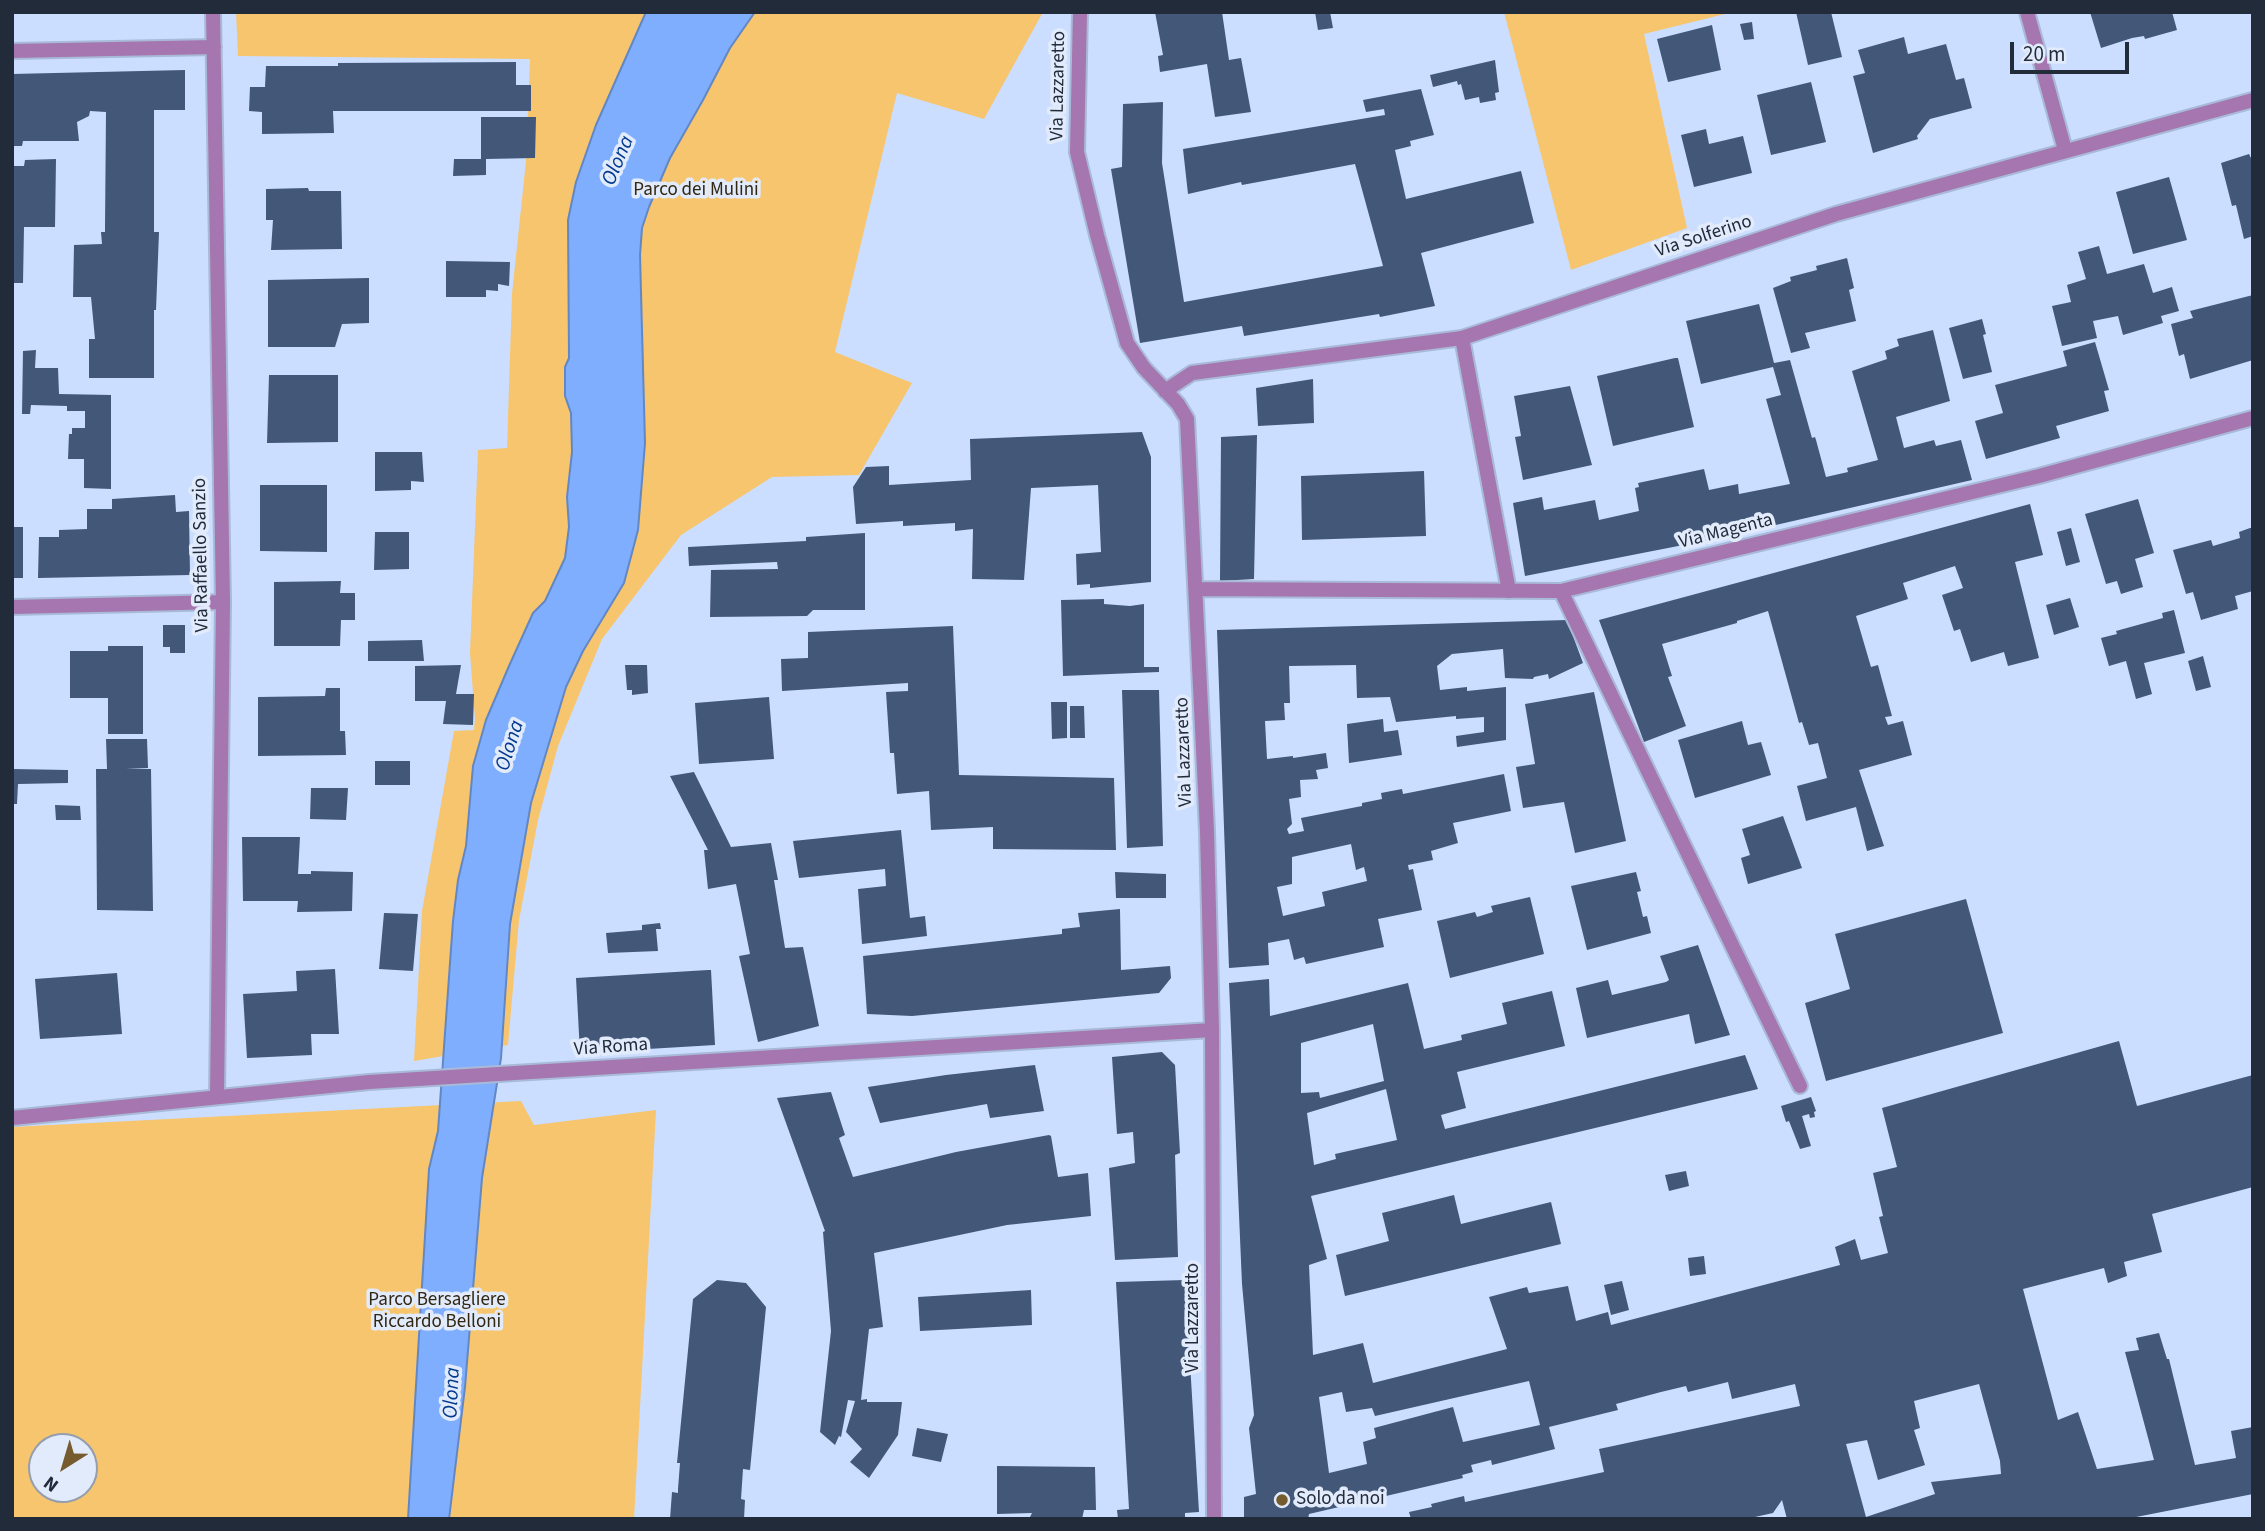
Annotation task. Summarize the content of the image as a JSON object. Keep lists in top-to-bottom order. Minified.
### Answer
{"streets":{"street":["Via Lazzaretto","Via Solferino","Via Magenta","Via Raffaello Sanzio","Via Roma"]},"crossings":[["Via Lazzaretto","Via Solferino"],["Via Lazzaretto","Via Magenta"],["Via Lazzaretto","Via Roma"],["Via Raffaello Sanzio","Via Roma"]],"water":["Olona"],"parks":["Parco dei Mulini","Parco Bersagliere Riccardo Belloni"],"places":["Solo da noi"],"scale_bar":"20 m","north":"bottom left"}
